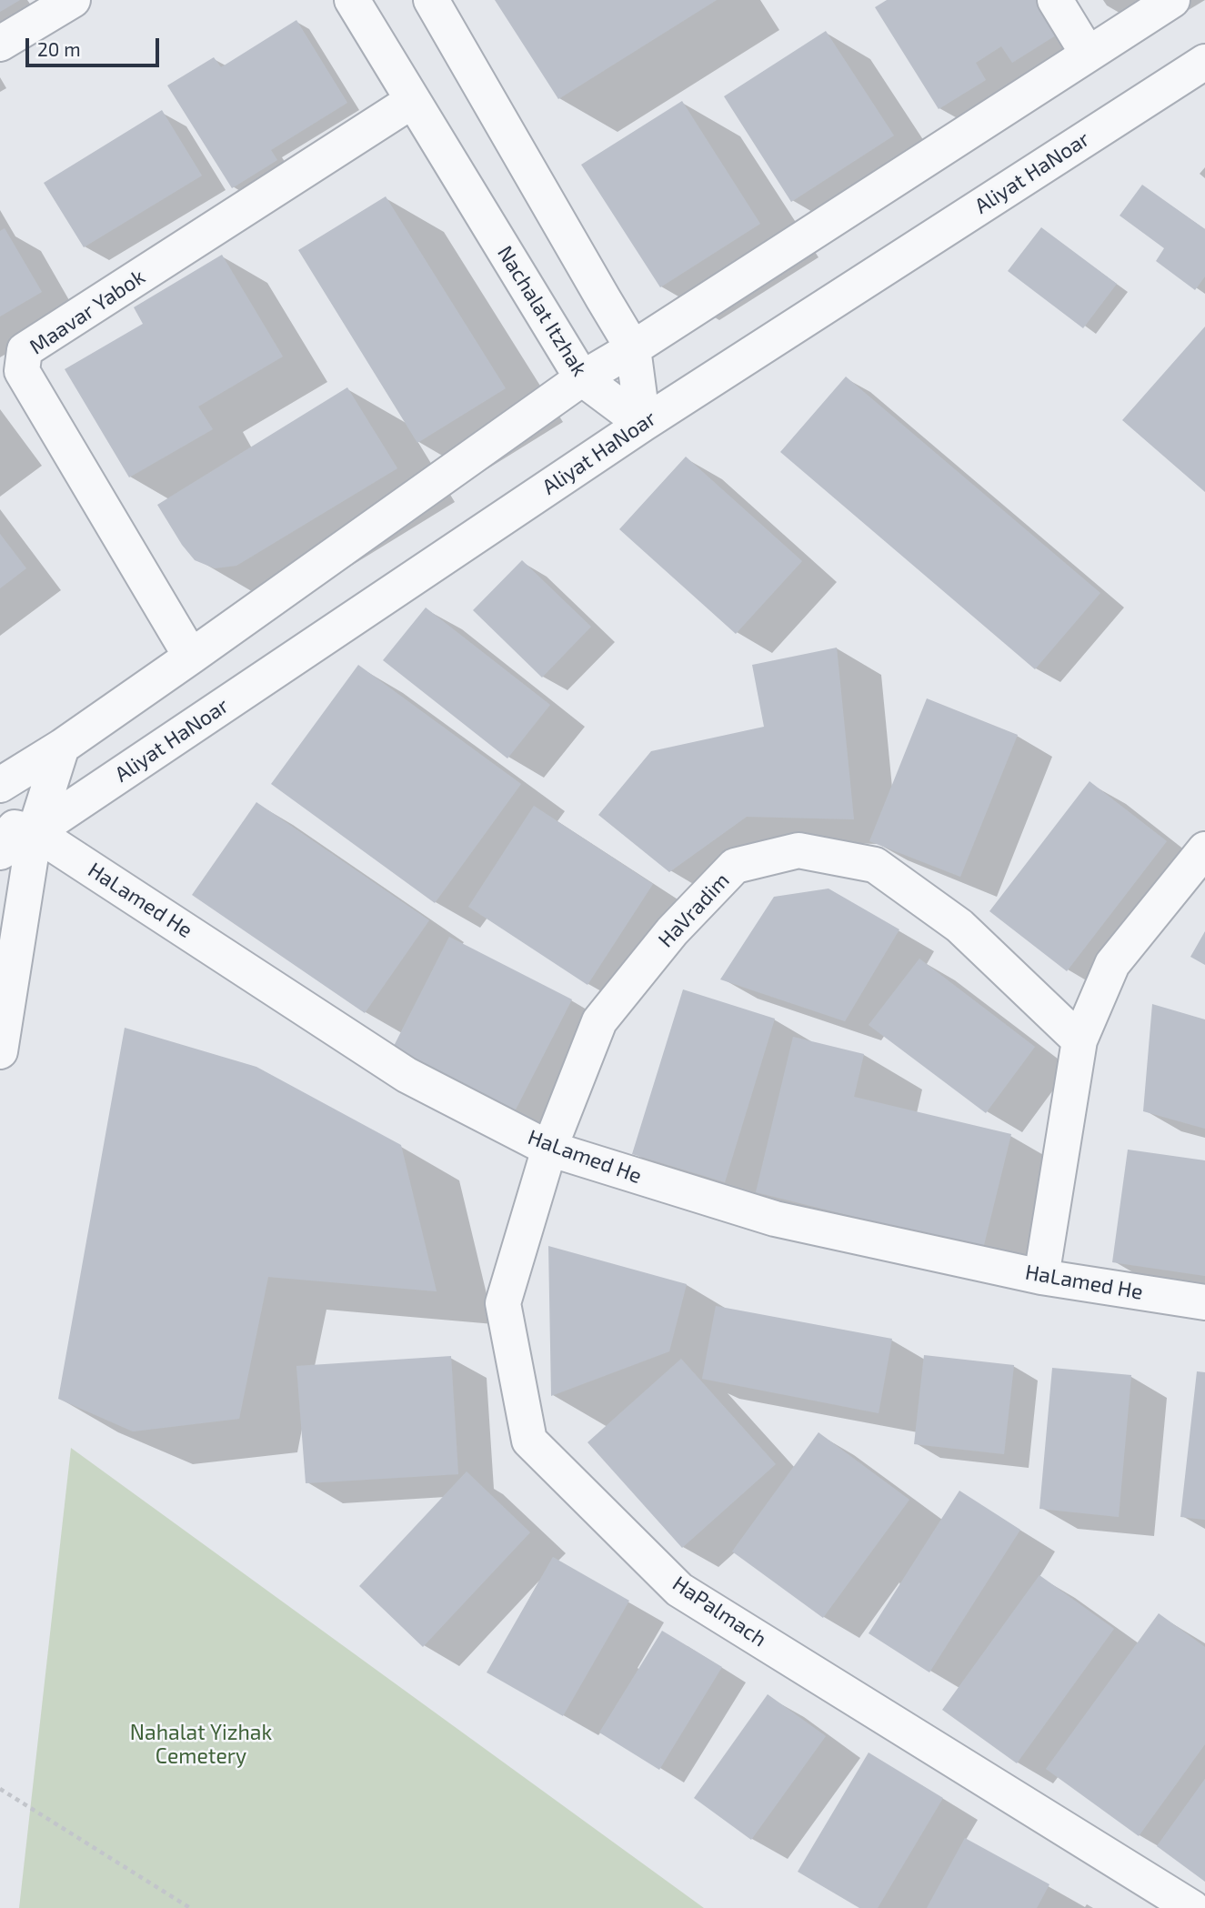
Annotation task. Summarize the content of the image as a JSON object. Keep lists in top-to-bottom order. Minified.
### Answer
{"streets":{"street":["Aliyat HaNoar","Nachalat Itzhak","Maavar Yabok","HaLamed He","HaVradim","HaPalmach"]},"crossings":[["Aliyat HaNoar","Nachalat Itzhak"],["Aliyat HaNoar","HaLamed He"],["Nachalat Itzhak","Maavar Yabok"],["HaLamed He","HaVradim"],["HaLamed He","HaPalmach"],["HaVradim","HaPalmach"]],"parks":["Nahalat Yizhak Cemetery"],"scale_bar":"20 m"}
